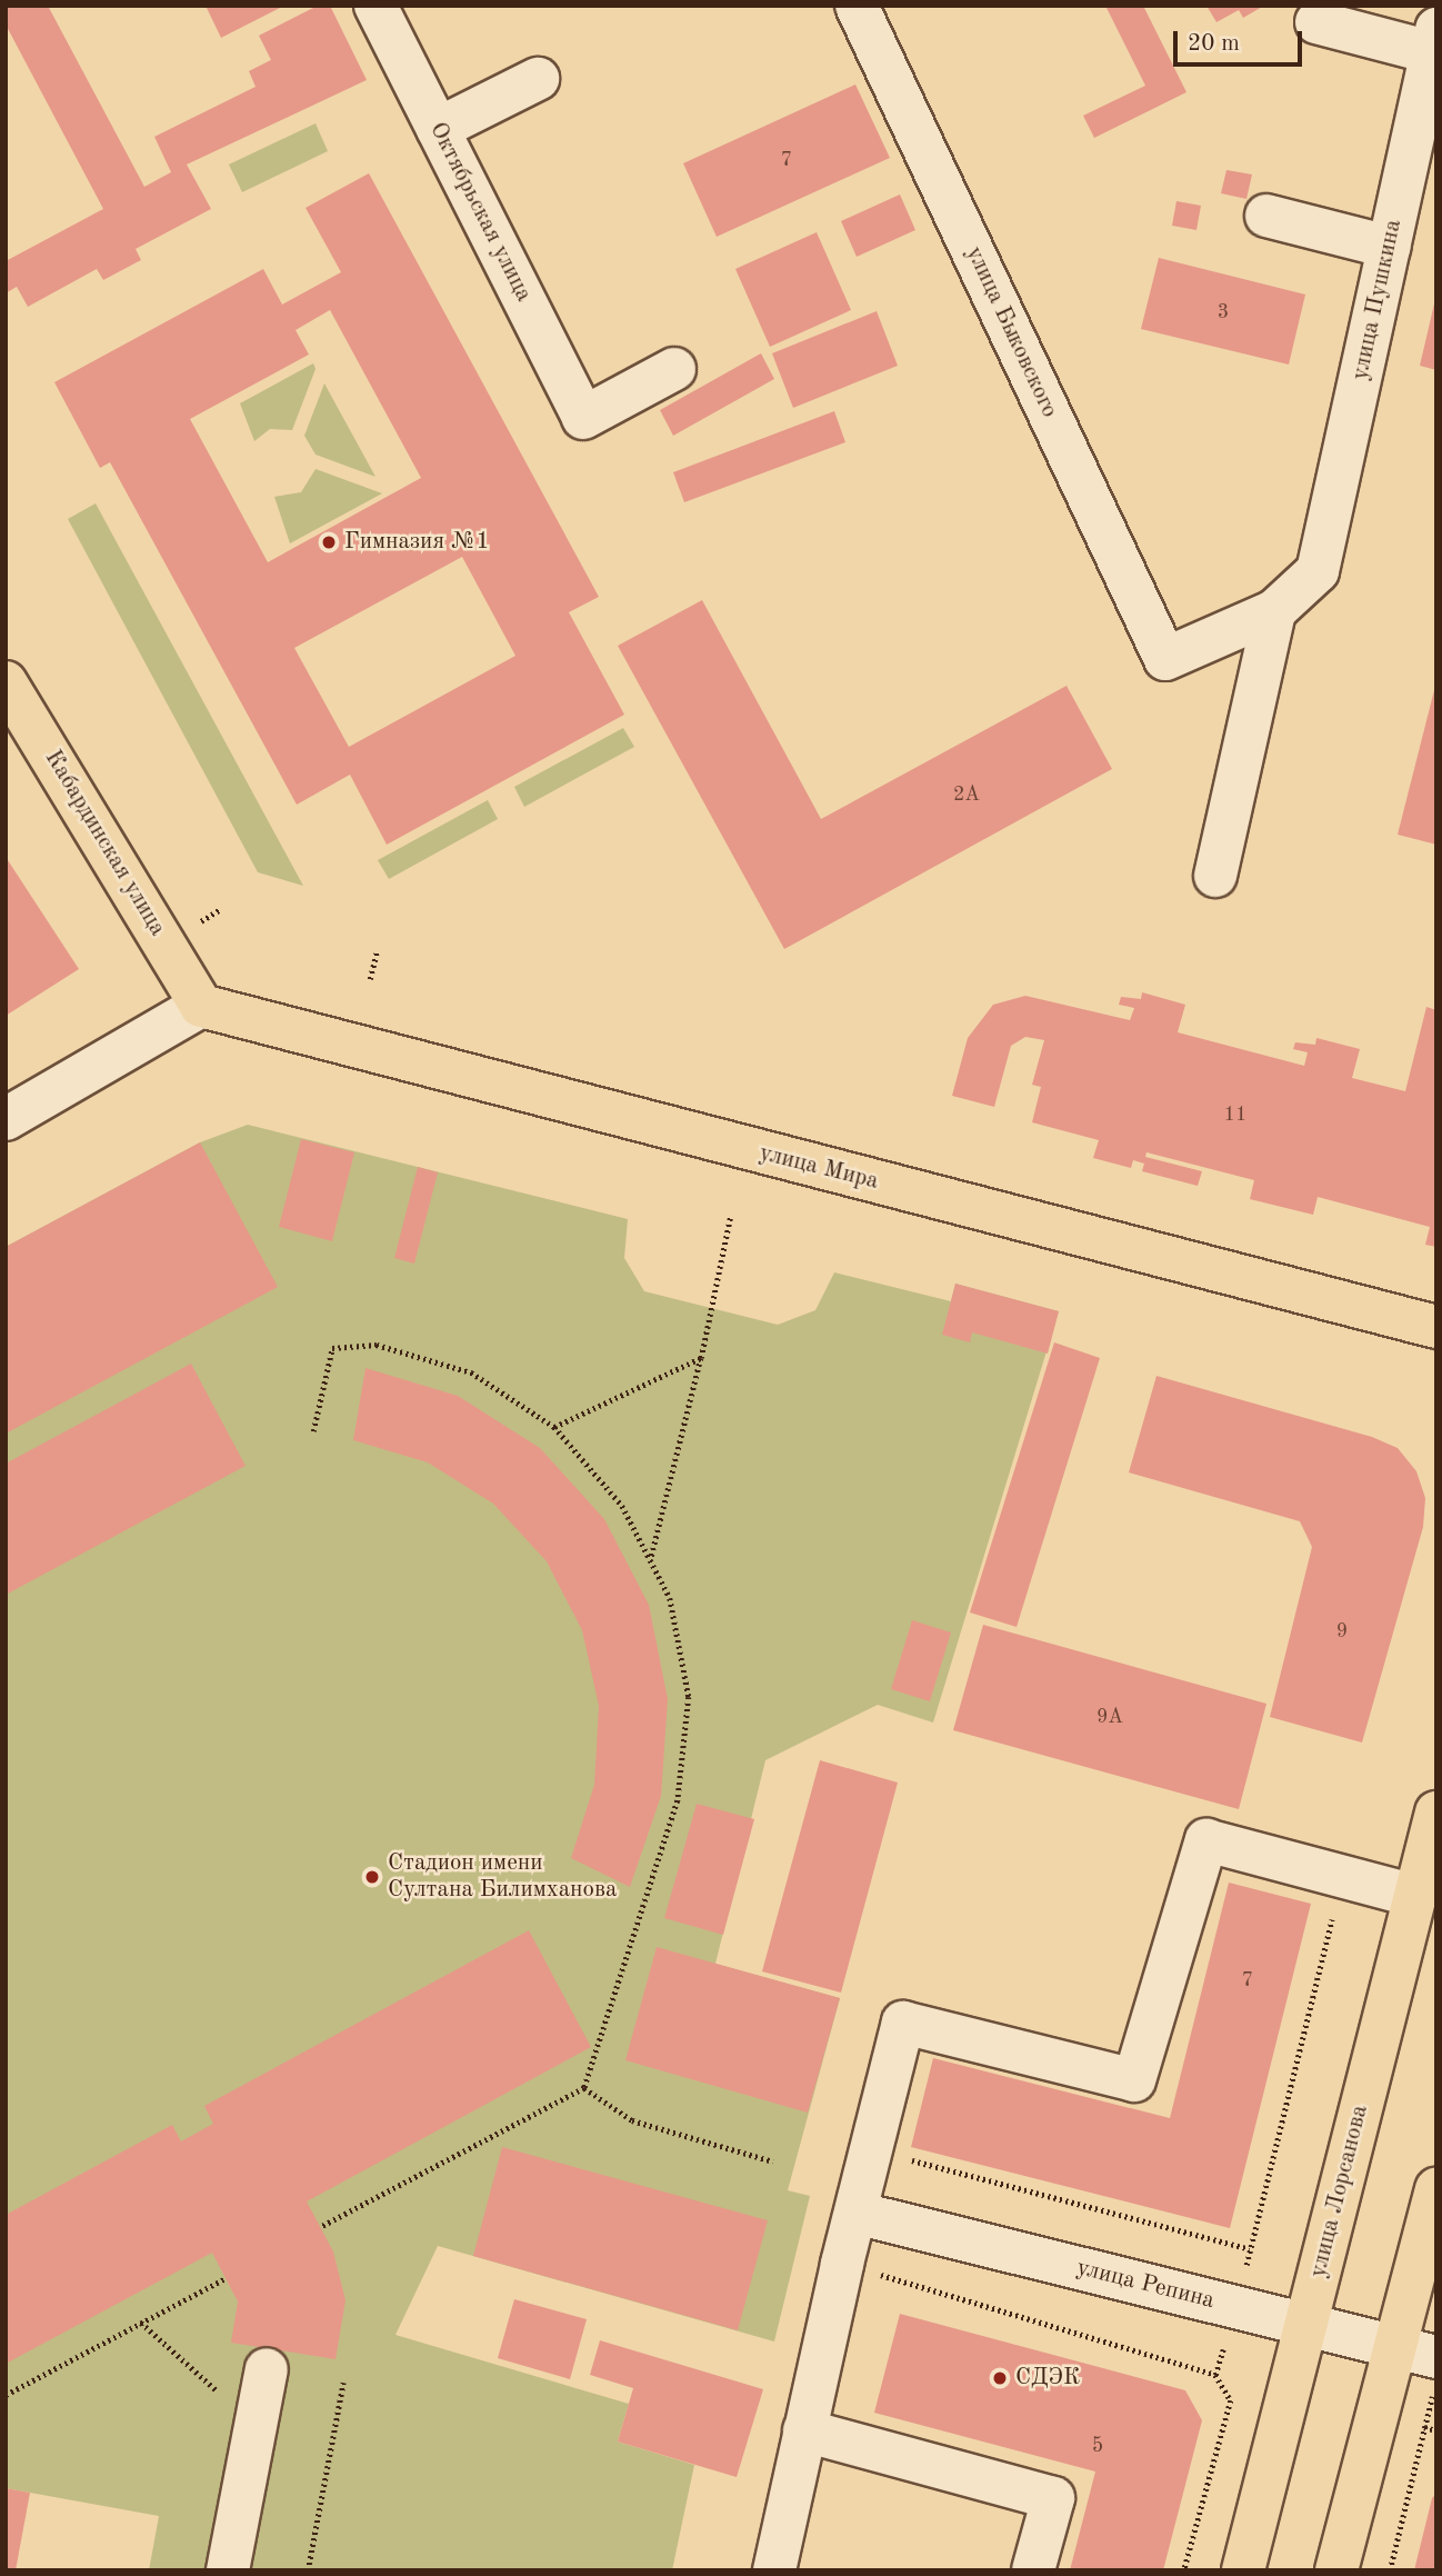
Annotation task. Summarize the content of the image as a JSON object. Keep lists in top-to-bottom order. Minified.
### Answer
{"streets":{"main road":["Кабардинская улица","улица Мира","улица Лорсанова"],"street":["Октябрьская улица","улица Пушкина","улица Быковского","улица Репина"]},"crossings":[["улица Пушкина","улица Быковского"],["Кабардинская улица","улица Мира"],["улица Лорсанова","улица Репина"]],"places":["Гимназия №1","Стадион имени Султана Билимханова","СДЭК"],"house_numbers":["7","3","2А","11","9","9А","7","5"],"scale_bar":"20 m"}
